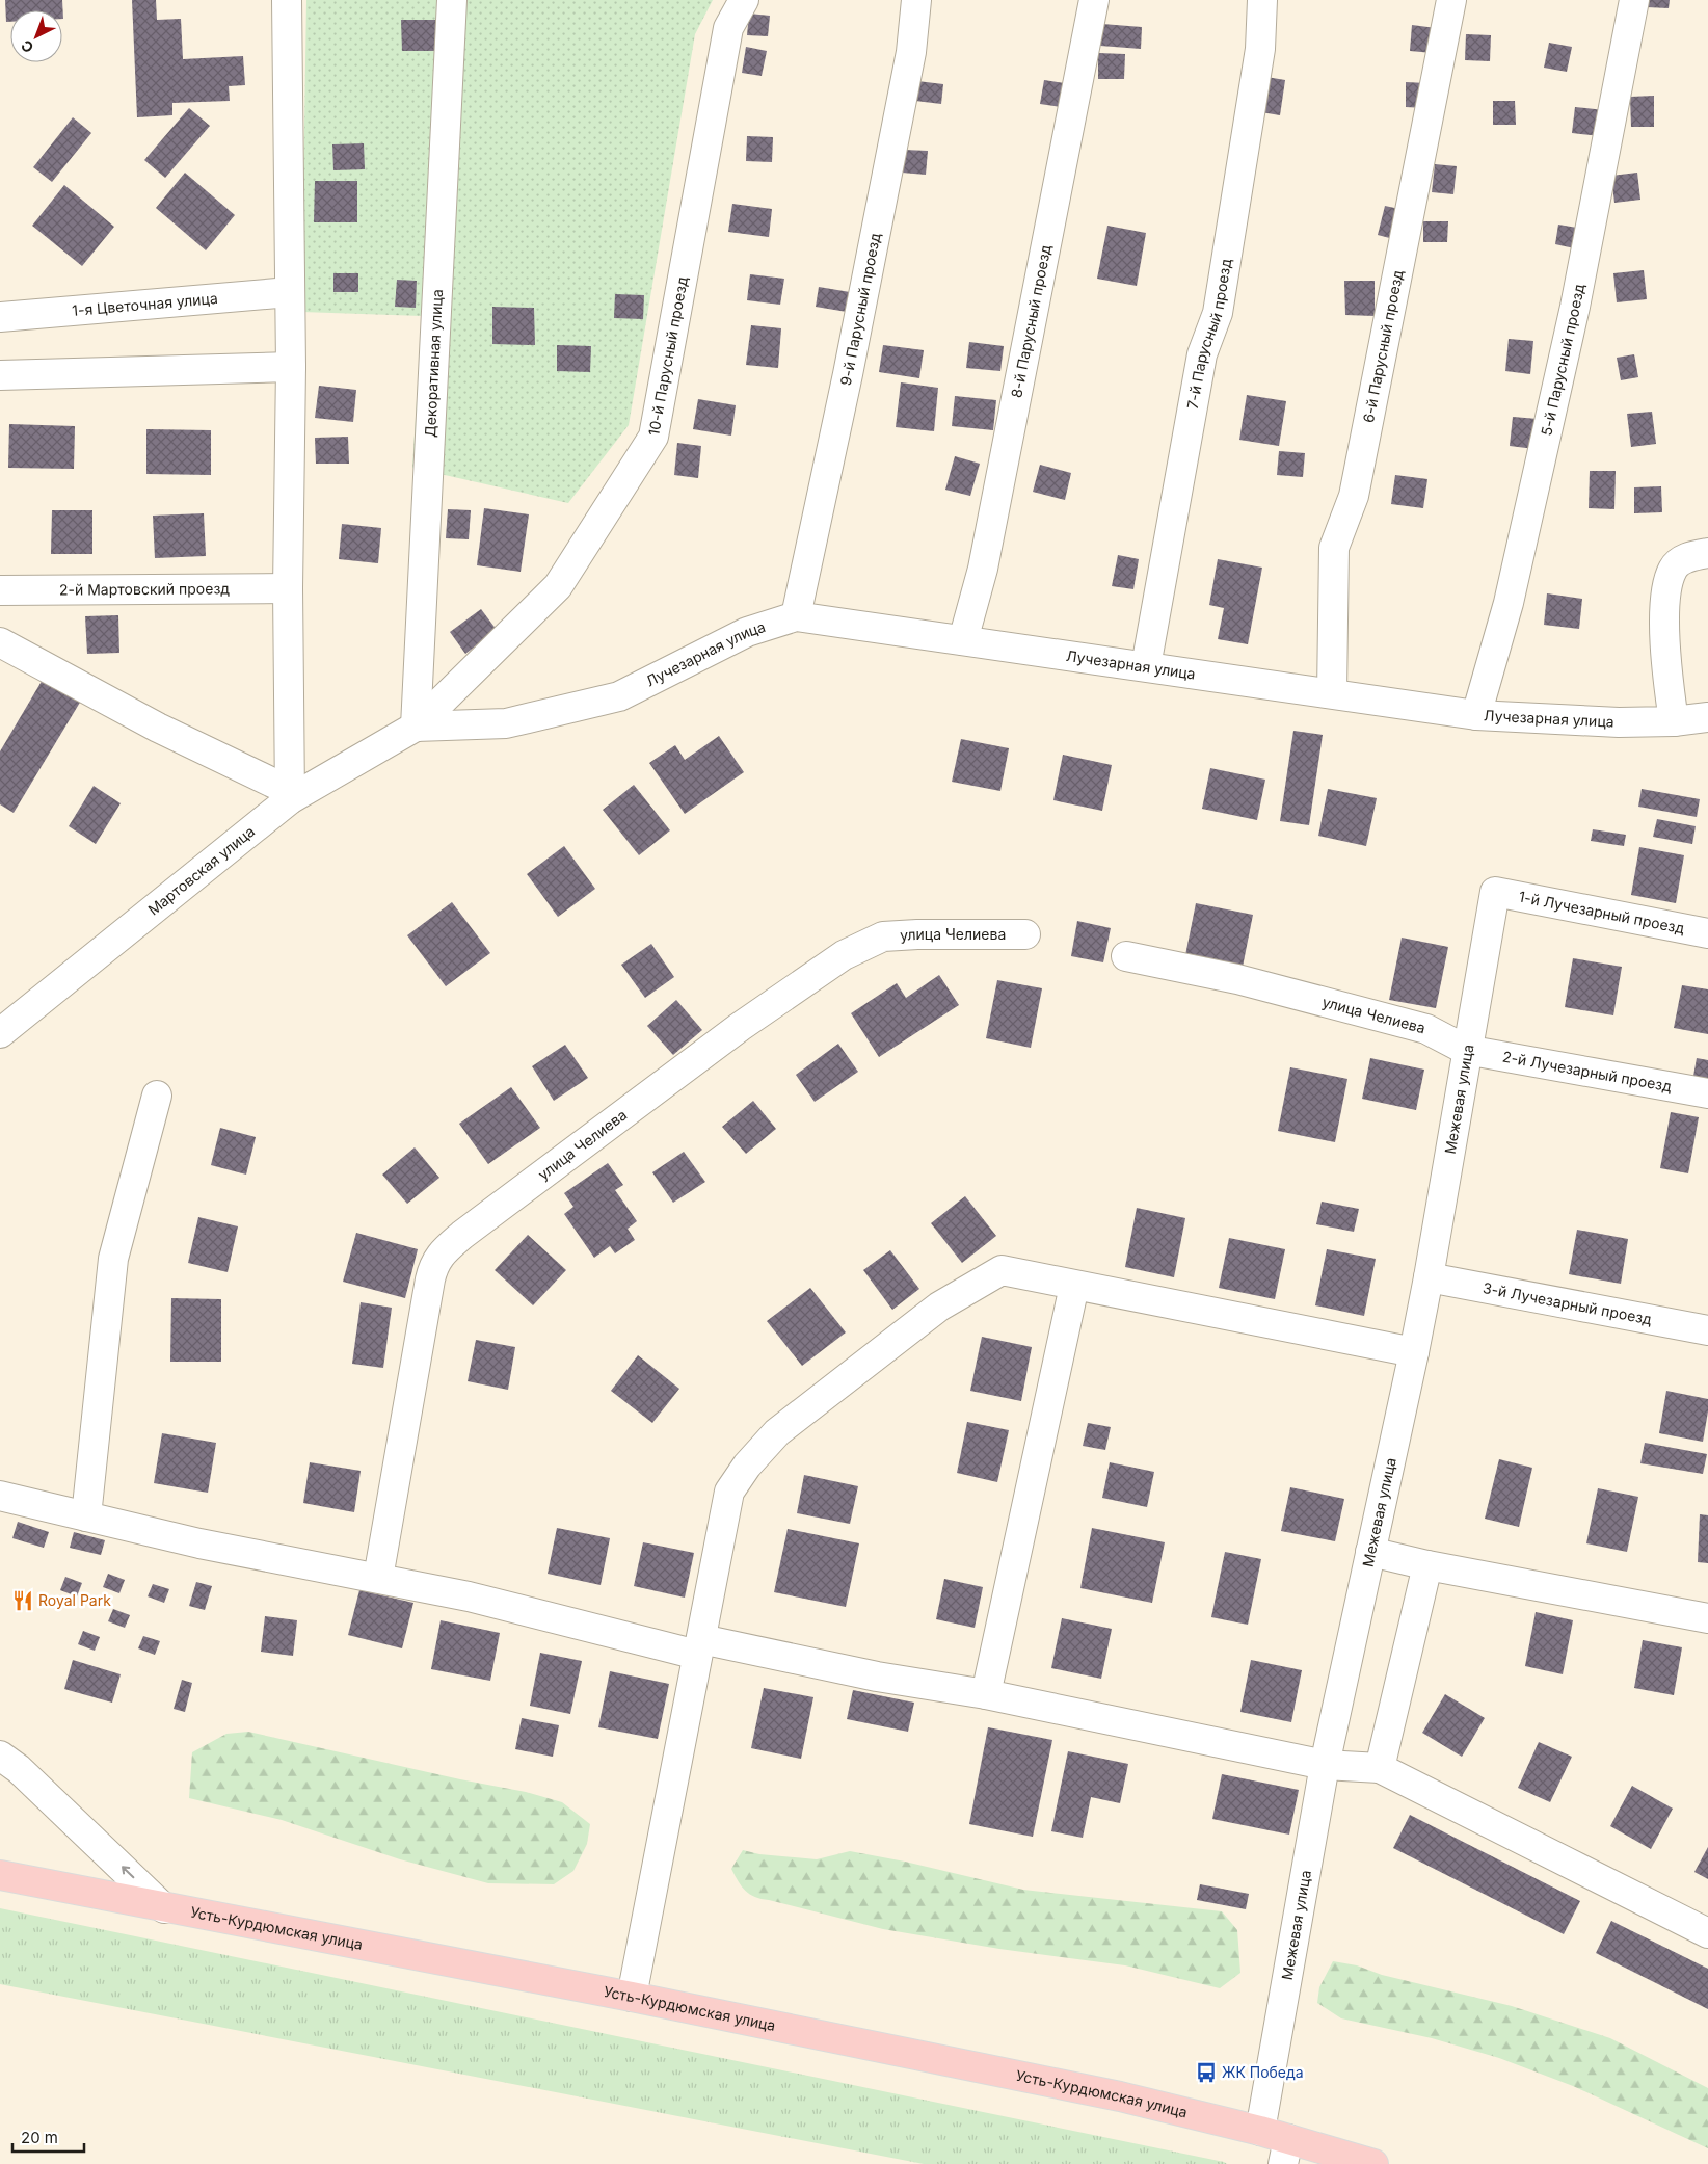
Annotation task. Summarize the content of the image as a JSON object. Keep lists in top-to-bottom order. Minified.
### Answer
{"streets":{"main road":["Усть-Курдюмская улица"],"street":["1-я Цветочная улица","9-й Парусный проезд","8-й Парусный проезд","7-й Парусный проезд","6-й Парусный проезд","10-й Парусный проезд","5-й Парусный проезд","Декоративная улица","2-й Мартовский проезд","Лучезарная улица","Мартовская улица","1-й Лучезарный проезд","улица Челиева","2-й Лучезарный проезд","Межевая улица","3-й Лучезарный проезд"]},"crossings":[["9-й Парусный проезд","Лучезарная улица"],["8-й Парусный проезд","Лучезарная улица"],["7-й Парусный проезд","Лучезарная улица"],["6-й Парусный проезд","Лучезарная улица"],["10-й Парусный проезд","Декоративная улица"],["10-й Парусный проезд","Лучезарная улица"],["10-й Парусный проезд","Мартовская улица"],["5-й Парусный проезд","Лучезарная улица"],["Декоративная улица","Лучезарная улица"],["Декоративная улица","Мартовская улица"],["Лучезарная улица","Мартовская улица"],["1-й Лучезарный проезд","Межевая улица"],["улица Челиева","2-й Лучезарный проезд"],["улица Челиева","Межевая улица"],["2-й Лучезарный проезд","Межевая улица"],["Межевая улица","3-й Лучезарный проезд"],["Межевая улица","Усть-Курдюмская улица"]],"places":{"restaurant":["Royal Park"],"bus stop":["ЖК Победа"]},"scale_bar":"20 m","north":"bottom left"}
